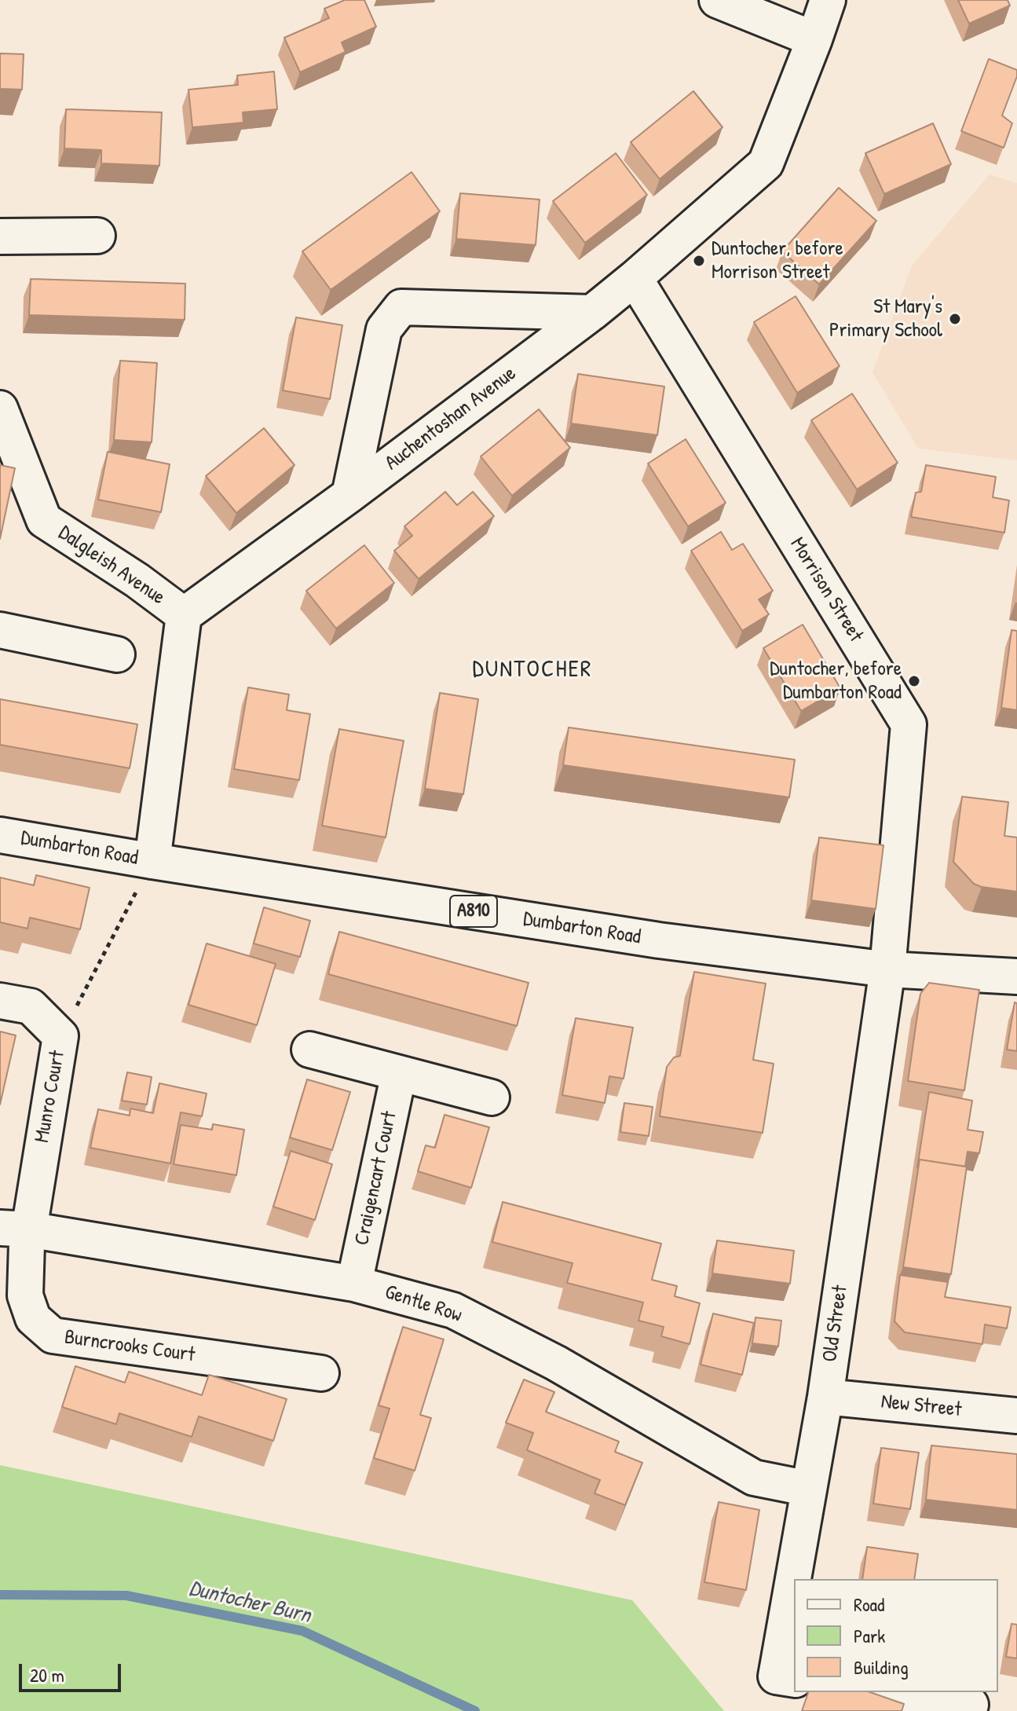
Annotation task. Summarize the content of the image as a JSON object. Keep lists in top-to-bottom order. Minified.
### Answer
{"streets":{"street":["Auchentoshan Avenue","Dalgleish Avenue","Morrison Street","Dumbarton Road","A810","Munro Court","Craigencart Court","Gentle Row","Old Street","Burncrooks Court","New Street"]},"crossings":[["Auchentoshan Avenue","Dalgleish Avenue"],["Auchentoshan Avenue","Morrison Street"],["Morrison Street","Dumbarton Road"],["Morrison Street","Old Street"],["Dumbarton Road","Old Street"],["Munro Court","Gentle Row"],["Munro Court","Burncrooks Court"],["Craigencart Court","Gentle Row"],["Gentle Row","Old Street"],["Gentle Row","Burncrooks Court"],["Old Street","New Street"]],"districts":["DUNTOCHER"],"water":["Duntocher Burn"],"places":["Duntocher, before Morrison Street","St Mary's Primary School","Duntocher, before Dumbarton Road"],"legend":["Road","Park","Building"],"scale_bar":"20 m"}
